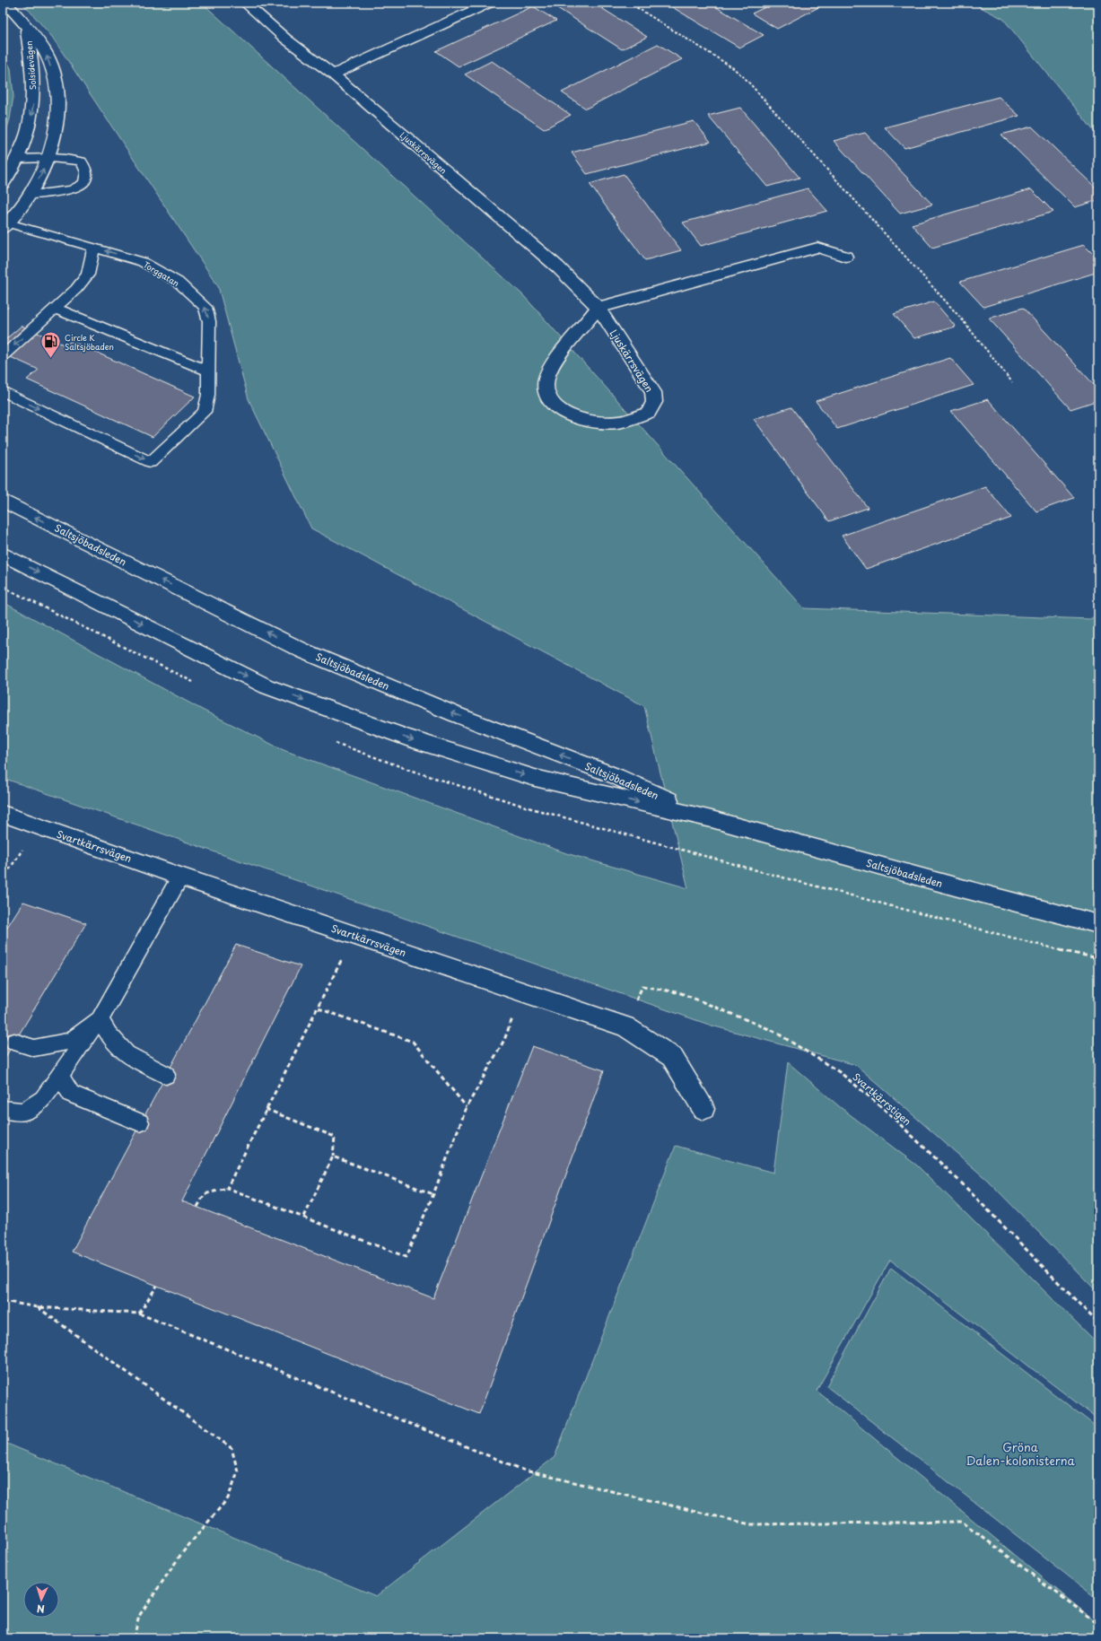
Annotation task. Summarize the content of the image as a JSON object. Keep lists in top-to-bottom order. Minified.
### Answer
{"streets":{"street":["Solsidevägen","Ljuskärrsvägen","Saltsjöbadsleden","Svartkärrsvägen"],"lane":["Torggatan"],"path":["Svartkärrstigen"]},"crossings":[["Solsidevägen","Torggatan"],["Svartkärrsvägen","Svartkärrstigen"]],"parks":["Gröna Dalen-kolonisterna"],"places":{"fuel station":["Circle K Saltsjöbaden"]},"north":"bottom"}
